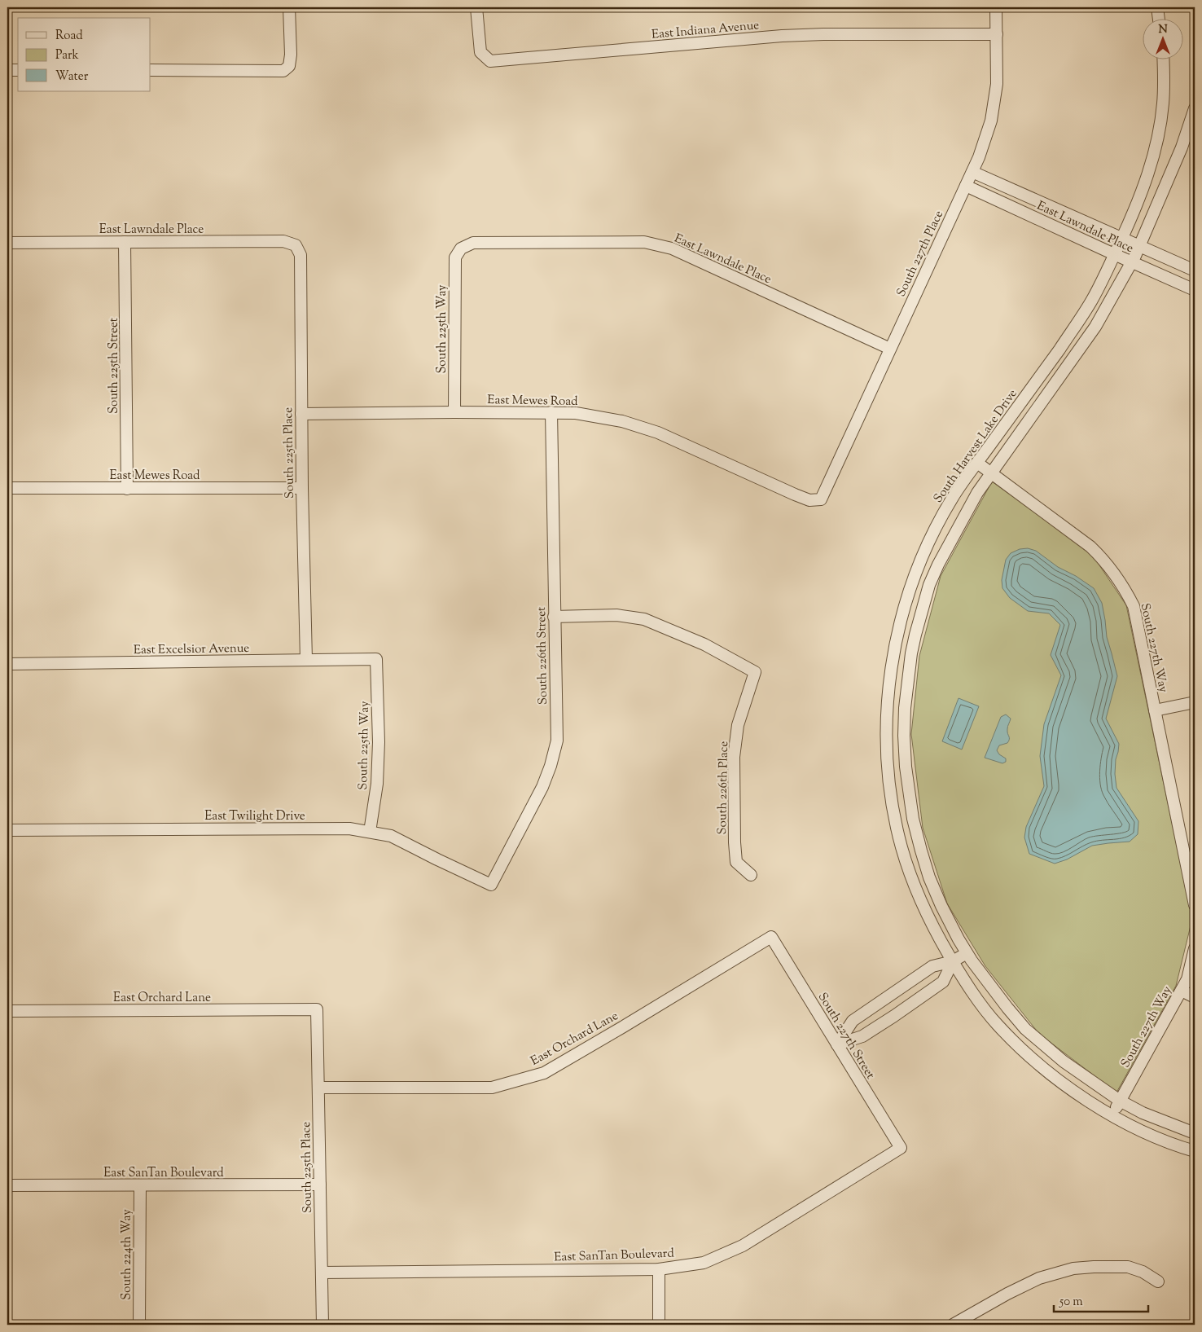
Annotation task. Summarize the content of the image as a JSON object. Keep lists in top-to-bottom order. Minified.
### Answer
{"streets":{"street":["East Indiana Avenue","East Lawndale Place","South 227th Place","South 225th Way","South 225th Street","East Mewes Road","South Harvest Lake Drive","South 225th Place","South 227th Way","East Excelsior Avenue","South 226th Street","South 226th Place","East Twilight Drive","East Orchard Lane","South 227th Street","East SanTan Boulevard","South 224th Way"]},"crossings":[["East Indiana Avenue","South 227th Place"],["East Lawndale Place","South 227th Place"],["East Lawndale Place","South 225th Way"],["East Lawndale Place","South 225th Street"],["East Lawndale Place","South Harvest Lake Drive"],["East Lawndale Place","South 225th Place"],["South 227th Place","East Mewes Road"],["South 225th Way","East Mewes Road"],["South 225th Way","East Excelsior Avenue"],["South 225th Way","East Twilight Drive"],["South 225th Street","East Mewes Road"],["East Mewes Road","South 225th Place"],["East Mewes Road","South 226th Street"],["South Harvest Lake Drive","South 227th Way"],["South 225th Place","East Excelsior Avenue"],["South 225th Place","East Orchard Lane"],["South 225th Place","East SanTan Boulevard"],["South 226th Street","South 226th Place"],["South 226th Street","East Twilight Drive"],["East Orchard Lane","South 227th Street"],["South 227th Street","East SanTan Boulevard"],["East SanTan Boulevard","South 224th Way"]],"legend":["Road","Park","Water"],"scale_bar":"50 m","north":"top"}
